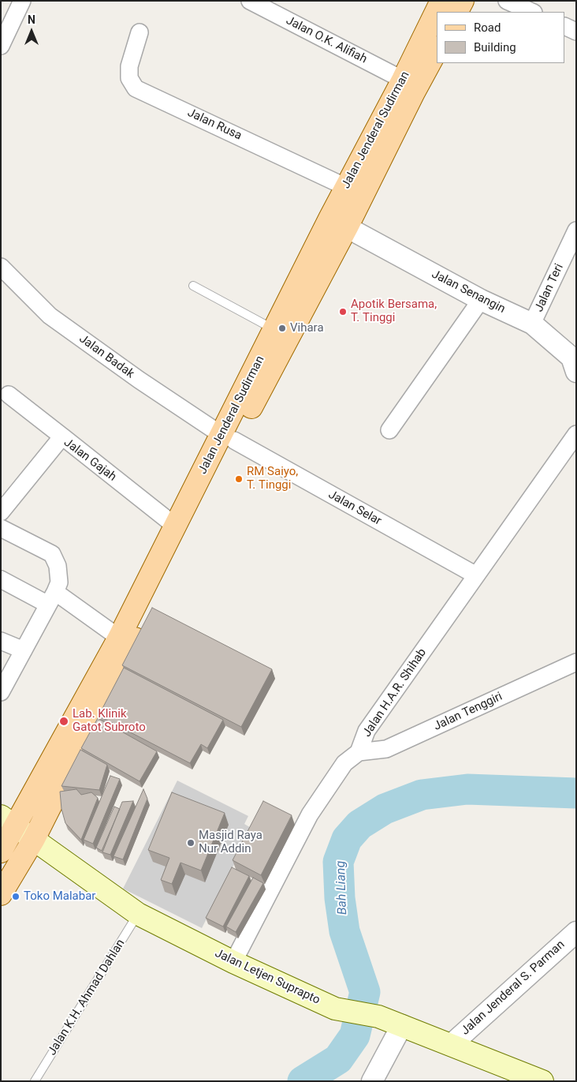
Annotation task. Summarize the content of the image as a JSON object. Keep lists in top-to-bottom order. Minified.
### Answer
{"streets":{"main road":["Jalan Jenderal Sudirman","Jalan Letjen Suprapto"],"street":["Jalan O.K. Alifiah","Jalan Rusa","Jalan Teri","Jalan Senangin","Jalan Badak","Jalan Gajah","Jalan Selar","Jalan H.A.R. Shihab","Jalan Tenggiri","Jalan Jenderal S. Parman"],"lane":["Jalan K.H. Ahmad Dahlan"]},"crossings":[["Jalan O.K. Alifiah","Jalan Jenderal Sudirman"],["Jalan Rusa","Jalan Jenderal Sudirman"],["Jalan Jenderal Sudirman","Jalan Senangin"],["Jalan Jenderal Sudirman","Jalan Badak"],["Jalan Jenderal Sudirman","Jalan Gajah"],["Jalan Jenderal Sudirman","Jalan Selar"],["Jalan Jenderal Sudirman","Jalan Letjen Suprapto"],["Jalan Teri","Jalan Senangin"],["Jalan Badak","Jalan Selar"],["Jalan Selar","Jalan H.A.R. Shihab"],["Jalan H.A.R. Shihab","Jalan Tenggiri"],["Jalan H.A.R. Shihab","Jalan Letjen Suprapto"],["Jalan Letjen Suprapto","Jalan Jenderal S. Parman"],["Jalan Letjen Suprapto","Jalan K.H. Ahmad Dahlan"]],"water":["Bah Liang"],"places":["Apotik Bersama, T. Tinggi","Vihara","RM Saiyo, T. Tinggi","Lab. Klinik Gatot Subroto","Masjid Raya Nur Addin","Toko Malabar"],"legend":["Road","Building"],"north":"top"}
